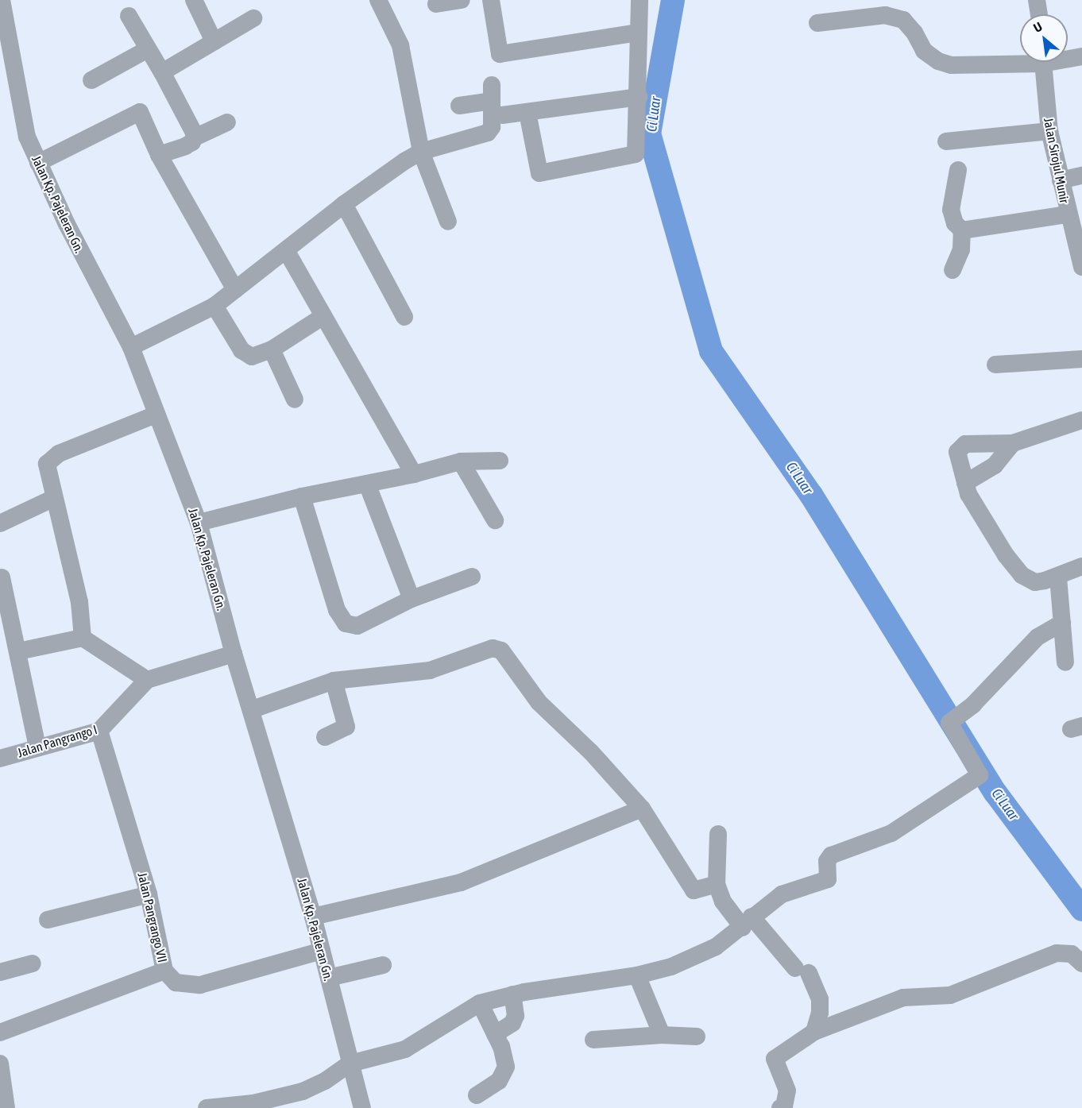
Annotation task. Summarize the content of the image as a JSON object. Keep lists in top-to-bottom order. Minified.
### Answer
{"streets":{"street":["Jalan Sirojul Munir","Jalan Kp. Pajeleran Gn.","Jalan Pangrango I","Jalan Pangrango VII"]},"crossings":[["Jalan Kp. Pajeleran Gn.","Jalan Pangrango VII"],["Jalan Pangrango I","Jalan Pangrango VII"]],"water":["Ci Luar"],"north":"top left"}
